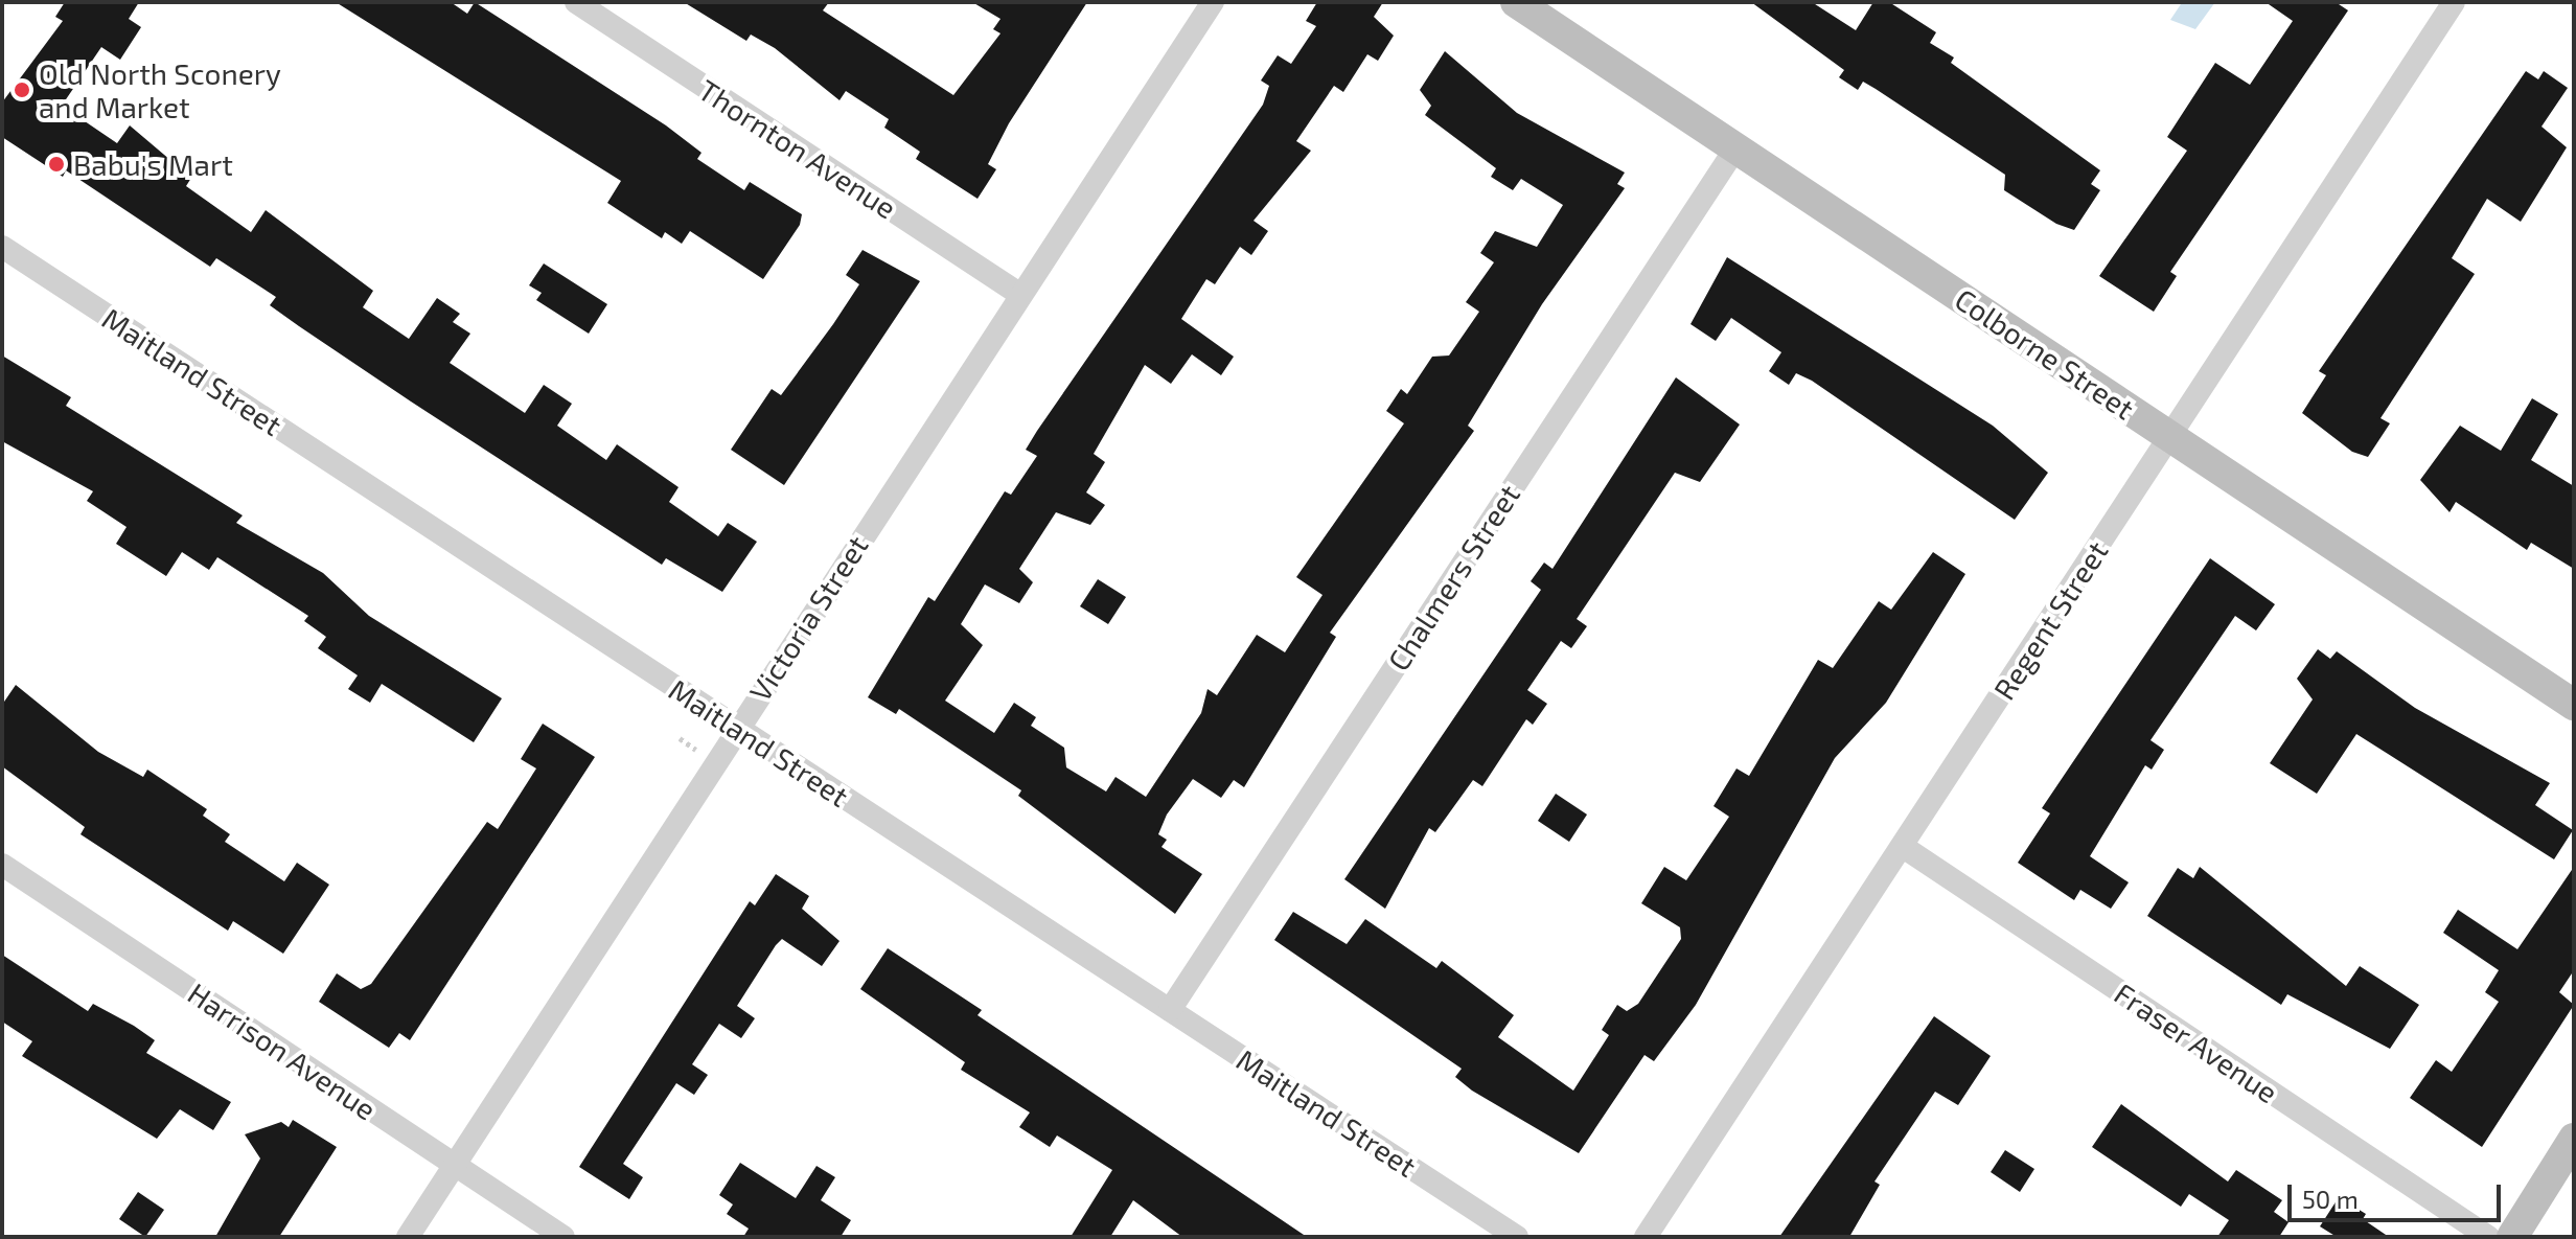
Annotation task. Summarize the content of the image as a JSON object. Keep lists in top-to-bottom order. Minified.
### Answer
{"streets":{"street":["Thornton Avenue","Colborne Street","Maitland Street","Chalmers Street","Victoria Street","Regent Street","Fraser Avenue","Harrison Avenue"]},"crossings":[["Thornton Avenue","Victoria Street"],["Colborne Street","Chalmers Street"],["Colborne Street","Regent Street"],["Maitland Street","Chalmers Street"],["Maitland Street","Victoria Street"],["Victoria Street","Harrison Avenue"],["Regent Street","Fraser Avenue"]],"places":["Old North Sconery and Market","Babu's Mart"],"scale_bar":"50 m"}
